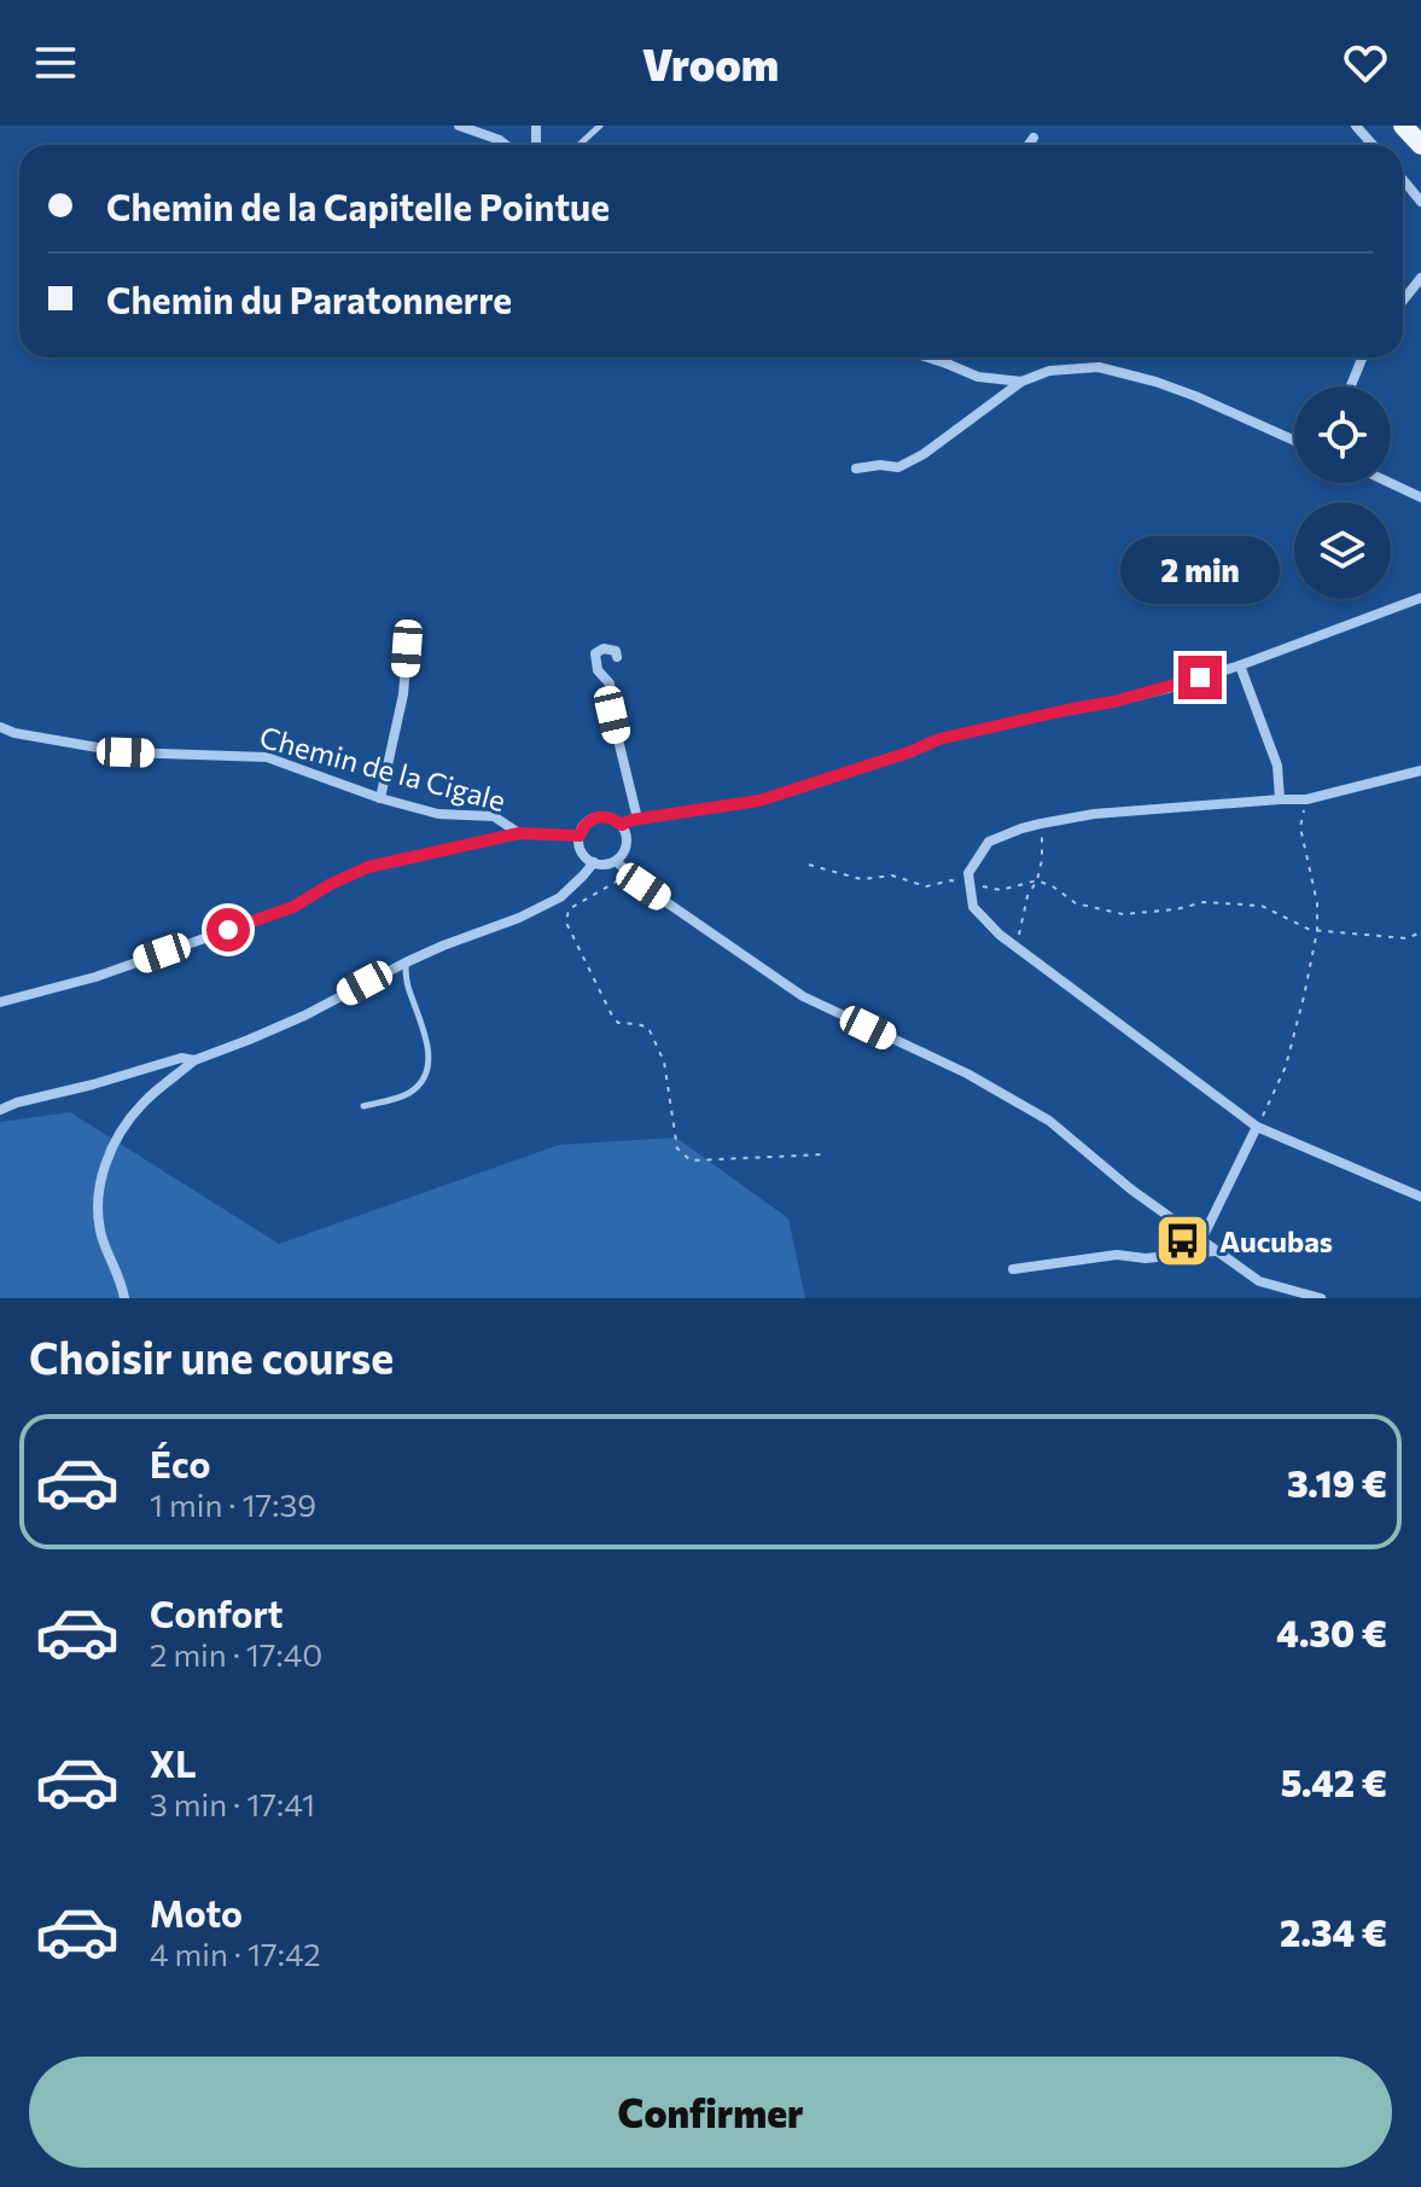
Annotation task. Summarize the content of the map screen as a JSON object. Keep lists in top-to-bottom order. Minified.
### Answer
{"streets":{"street":["Chemin de la Cigale"]},"places":{"bus stop":["Aucubas"]},"page":{"header":"Vroom","banner":["Chemin de la Capitelle Pointue","Chemin du Paratonnerre"],"bubble":"2 min","heading":"Choisir une course","list":[{"name":"Éco","note":"1 min · 17:39","value":"3.19 €"},{"name":"Confort","note":"2 min · 17:40","value":"4.30 €"},{"name":"XL","note":"3 min · 17:41","value":"5.42 €"},{"name":"Moto","note":"4 min · 17:42","value":"2.34 €"}],"buttons":"Confirmer"}}
